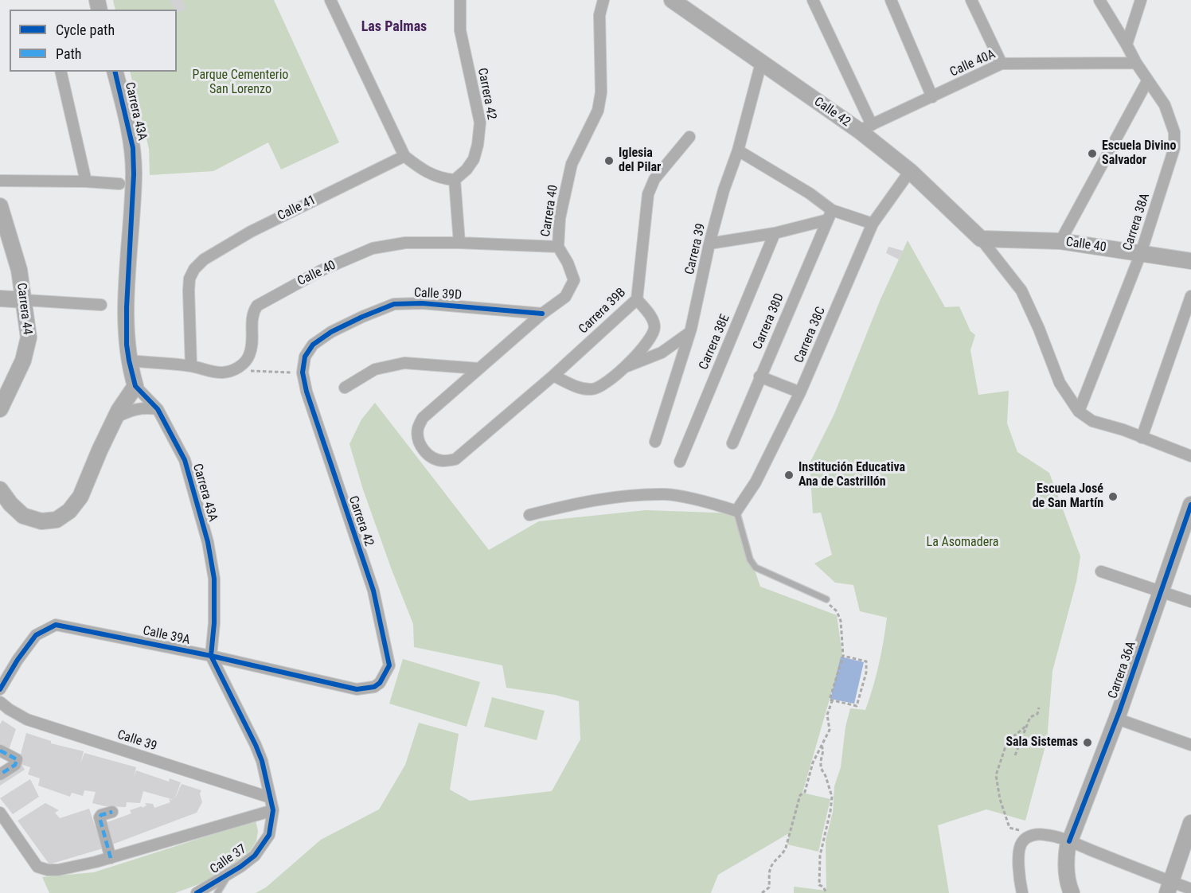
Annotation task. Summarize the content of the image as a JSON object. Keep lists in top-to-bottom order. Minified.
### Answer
{"streets":{"street":["Calle 40A","Carrera 42","Carrera 43A","Calle 42","Calle 41","Carrera 40","Carrera 38A","Calle 40","Carrera 39","Calle 39D","Carrera 44","Carrera 39B","Carrera 38D","Carrera 38C","Carrera 38E","Calle 39A","Carrera 36A","Calle 39","Calle 37"]},"crossings":[["Calle 40A","Calle 42"],["Calle 40A","Carrera 38A"],["Carrera 42","Calle 39D"],["Carrera 42","Calle 39A"],["Carrera 43A","Calle 39A"],["Calle 42","Calle 40"],["Calle 42","Carrera 39"],["Calle 42","Carrera 38C"],["Carrera 40","Calle 40"],["Carrera 40","Calle 39D"],["Carrera 40","Carrera 39B"],["Carrera 38A","Calle 40"]],"districts":["Las Palmas"],"parks":["Parque Cementerio San Lorenzo","La Asomadera"],"places":["Escuela Divino Salvador","Iglesia del Pilar","Institución Educativa Ana de Castrillón","Escuela José de San Martín","Sala Sistemas"],"legend":["Cycle path","Path"]}
